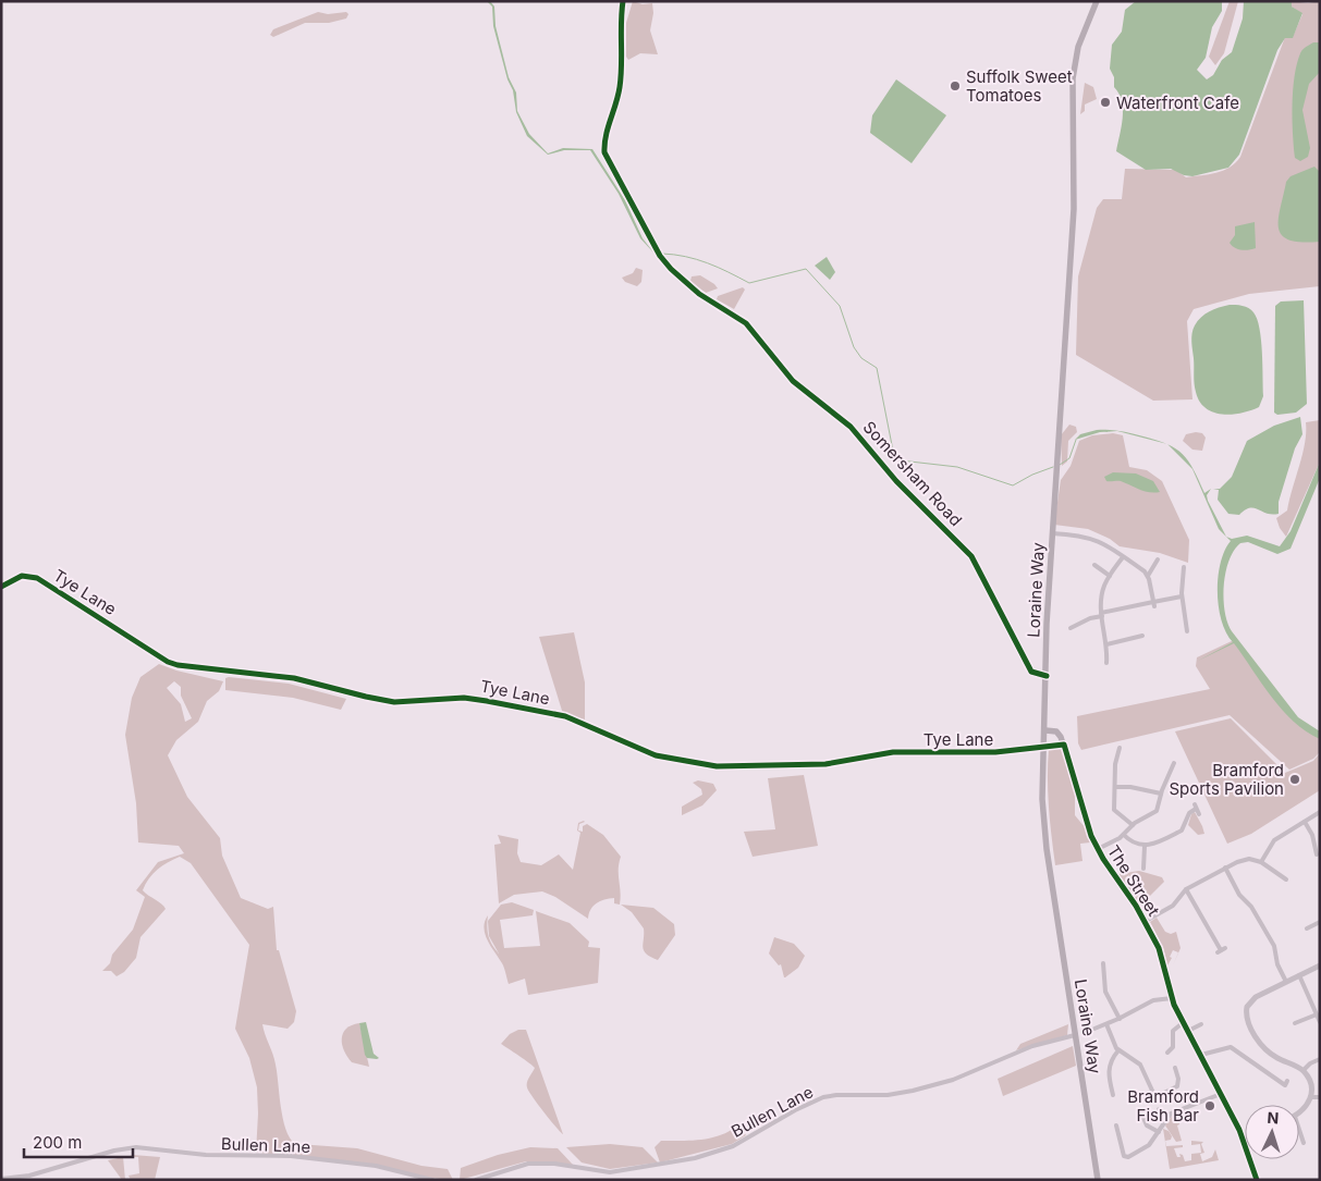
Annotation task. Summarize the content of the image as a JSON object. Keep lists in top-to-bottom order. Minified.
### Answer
{"streets":{"main road":["Loraine Way","The Street"],"street":["Somersham Road","Tye Lane","Bullen Lane"]},"crossings":[["Somersham Road","Loraine Way"],["Loraine Way","Tye Lane"],["Loraine Way","The Street"],["Loraine Way","Bullen Lane"]],"places":["Suffolk Sweet Tomatoes","Waterfront Cafe","Bramford Sports Pavilion","Bramford Fish Bar"],"scale_bar":"200 m","north":"top"}
